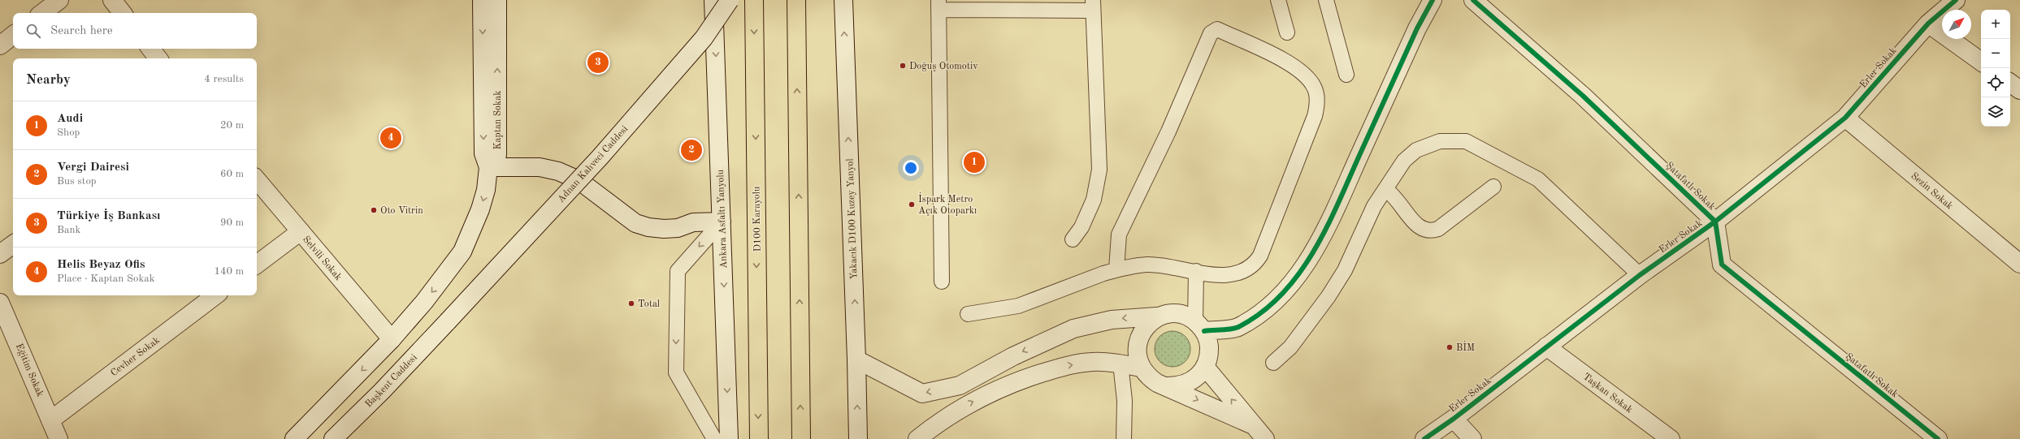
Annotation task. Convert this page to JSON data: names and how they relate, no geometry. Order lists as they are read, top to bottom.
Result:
{
  "streets": {
    "highway": ["D100 Karayolu"],
    "street": [
      "Erler Sokak",
      "Kaptan Sokak",
      "Adnan Kahveci Caddesi",
      "Şatafatlı Sokak",
      "Sezin Sokak",
      "Ankara Asfaltı Yanyolu",
      "Yakacık D100 Kuzey Yanyol",
      "Selvili Sokak",
      "Cevher Sokak",
      "Eğitim Sokak",
      "Başkent Caddesi",
      "Taşkan Sokak"
    ]
  },
  "crossings": [
    ["Erler Sokak", "Şatafatlı Sokak"],
    ["Erler Sokak", "Sezin Sokak"],
    ["Erler Sokak", "Taşkan Sokak"],
    ["Adnan Kahveci Caddesi", "Başkent Caddesi"],
    ["Cevher Sokak", "Eğitim Sokak"]
  ],
  "one_way": ["Ankara Asfaltı Yanyolu", "Yakacık D100 Kuzey Yanyol"],
  "places": [
    "Doğuş Otomotiv",
    "İspark Metro Açık Otoparkı",
    "Oto Vitrin",
    "Total",
    "BİM"
  ],
  "north": "top right",
  "page": {
    "map_buttons": ["+", "−"],
    "search": "Search here",
    "pins": [
      "3",
      "4",
      "2",
      "1"
    ],
    "heading": ["Nearby", "4 results"],
    "list": [
      {
        "mark": "1",
        "name": "Audi",
        "note": "Shop",
        "value": "20 m"
      },
      {
        "mark": "2",
        "name": "Vergi Dairesi",
        "note": "Bus stop",
        "value": "60 m"
      },
      {
        "mark": "3",
        "name": "Türkiye İş Bankası",
        "note": "Bank",
        "value": "90 m"
      },
      {
        "mark": "4",
        "name": "Helis Beyaz Ofis",
        "note": "Place · Kaptan Sokak",
        "value": "140 m"
      }
    ]
  }
}
